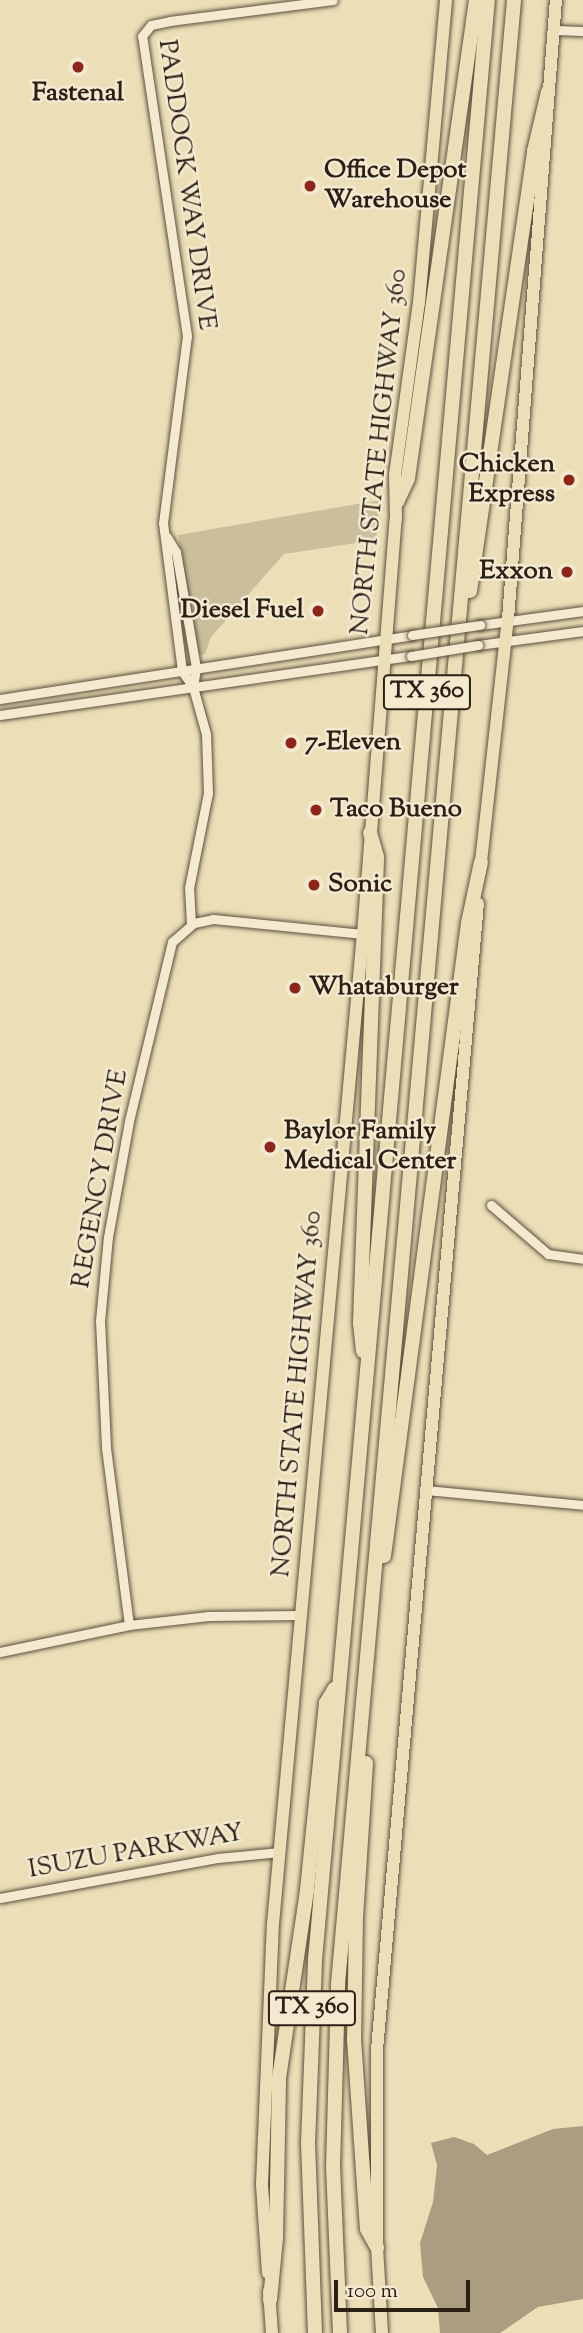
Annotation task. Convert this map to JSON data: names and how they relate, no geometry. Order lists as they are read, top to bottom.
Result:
{
  "streets": {
    "highway": ["TX 360"],
    "main road": ["NORTH STATE HIGHWAY 360"],
    "street": ["PADDOCK WAY DRIVE", "REGENCY DRIVE", "ISUZU PARKWAY"]
  },
  "crossings": [
    ["PADDOCK WAY DRIVE", "REGENCY DRIVE"],
    ["NORTH STATE HIGHWAY 360", "ISUZU PARKWAY"]
  ],
  "places": [
    "Fastenal",
    "Office Depot Warehouse",
    "Chicken Express",
    "Exxon",
    "Diesel Fuel",
    "7-Eleven",
    "Taco Bueno",
    "Sonic",
    "Whataburger",
    "Baylor Family Medical Center"
  ],
  "scale_bar": "100 m"
}
